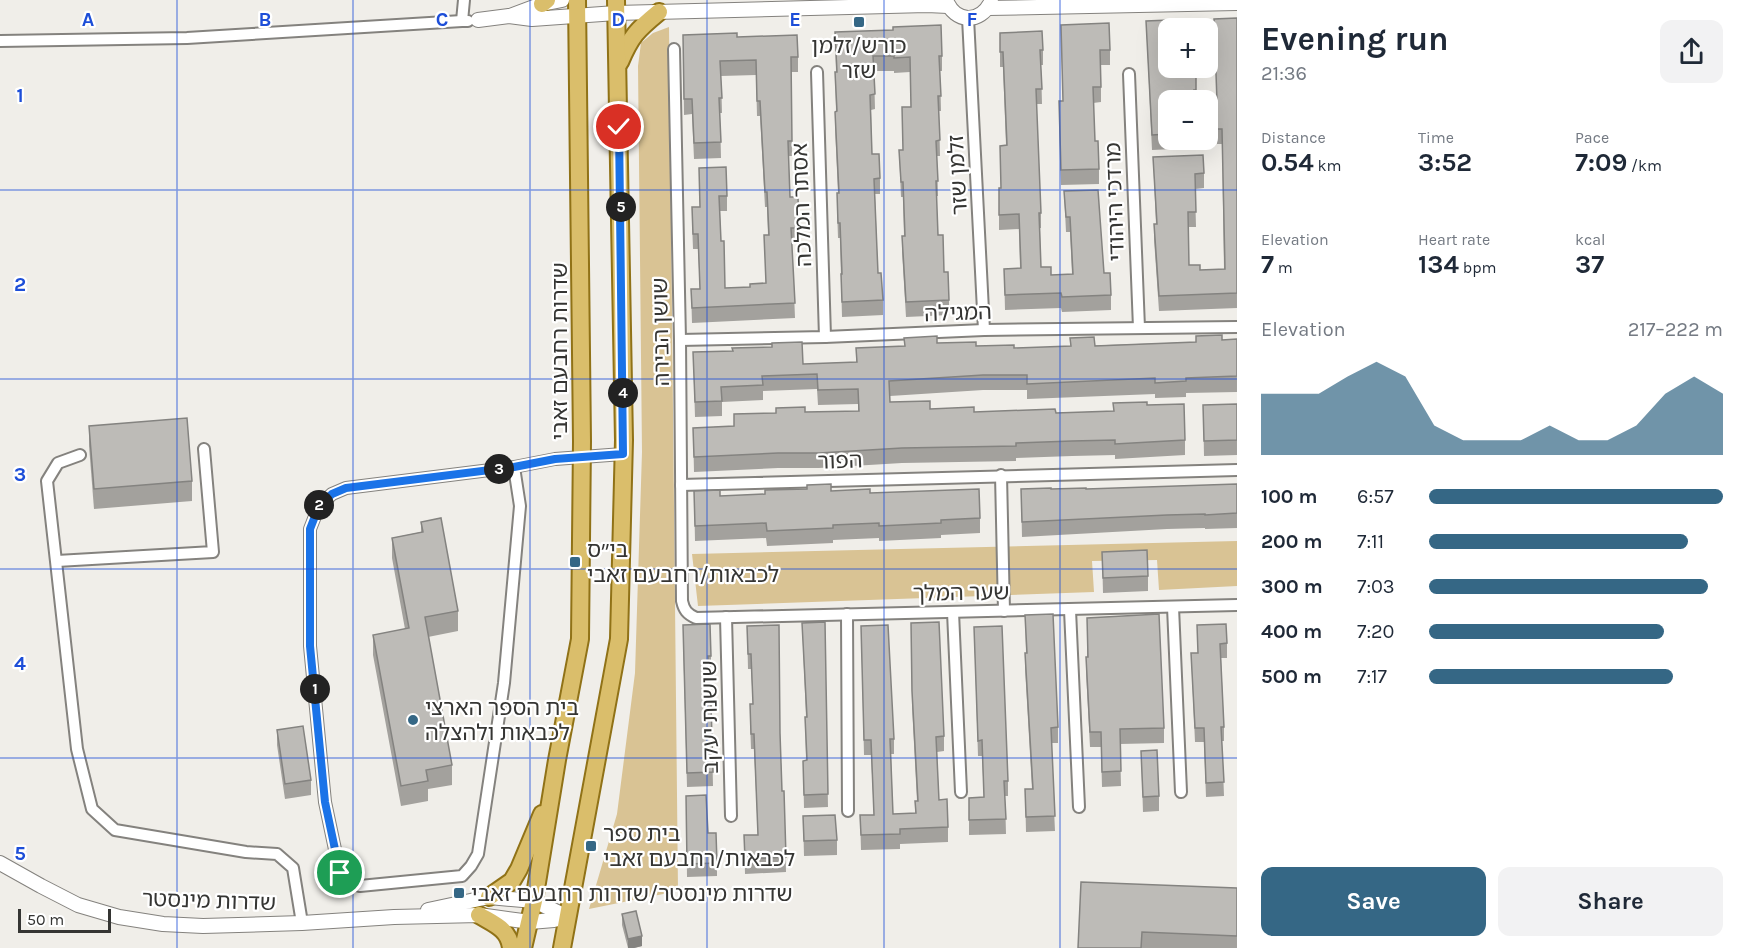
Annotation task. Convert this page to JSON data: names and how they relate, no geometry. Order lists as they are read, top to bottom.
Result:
{
  "streets": {
    "main road": ["שדרות רחבעם זאבי"],
    "street": [
      "זלמן שזר",
      "מרדכי היהודי",
      "אסתר המלכה",
      "המגילה",
      "שושן הבירה",
      "הפור",
      "שער המלך",
      "שושנת יעקב",
      "שדרות מינסטר"
    ]
  },
  "crossings": [
    ["זלמן שזר", "המגילה"],
    ["מרדכי היהודי", "המגילה"],
    ["אסתר המלכה", "המגילה"],
    ["המגילה", "שושן הבירה"],
    ["שושן הבירה", "הפור"],
    ["שושן הבירה", "שער המלך"],
    ["שדרות רחבעם זאבי", "שדרות מינסטר"],
    ["שער המלך", "שושנת יעקב"]
  ],
  "places": {
    "transit": [
      "כורש/זלמן שזר",
      "בי״ס לכבאות/רחבעם זאבי",
      "בית ספר לכבאות/רחבעם זאבי",
      "שדרות מינסטר/שדרות רחבעם זאבי"
    ],
    "other": ["בית הספר הארצי לכבאות ולהצלה"]
  },
  "scale_bar": "50 m",
  "page": {
    "heading": ["Evening run", "21:36"],
    "map_buttons": ["+", "−"],
    "stats": [
      ["Distance", "0.54 km"],
      ["Time", "3:52"],
      ["Pace", "7:09 /km"],
      ["Elevation", "7 m"],
      ["Heart rate", "134 bpm"],
      ["kcal", "37"]
    ],
    "pins": [
      "5",
      "4",
      "3",
      "2",
      "1"
    ],
    "chart": ["Elevation", "217–222 m"],
    "list": [
      {
        "name": "100 m",
        "note": "6:57"
      },
      {
        "name": "200 m",
        "note": "7:11"
      },
      {
        "name": "300 m",
        "note": "7:03"
      },
      {
        "name": "400 m",
        "note": "7:20"
      },
      {
        "name": "500 m",
        "note": "7:17"
      }
    ],
    "buttons": ["Save", "Share"],
    "scale": "50 m"
  },
  "grid": {
    "columns": [
      "A",
      "B",
      "C",
      "D",
      "E",
      "F"
    ],
    "rows": [
      "1",
      "2",
      "3",
      "4",
      "5"
    ]
  }
}
